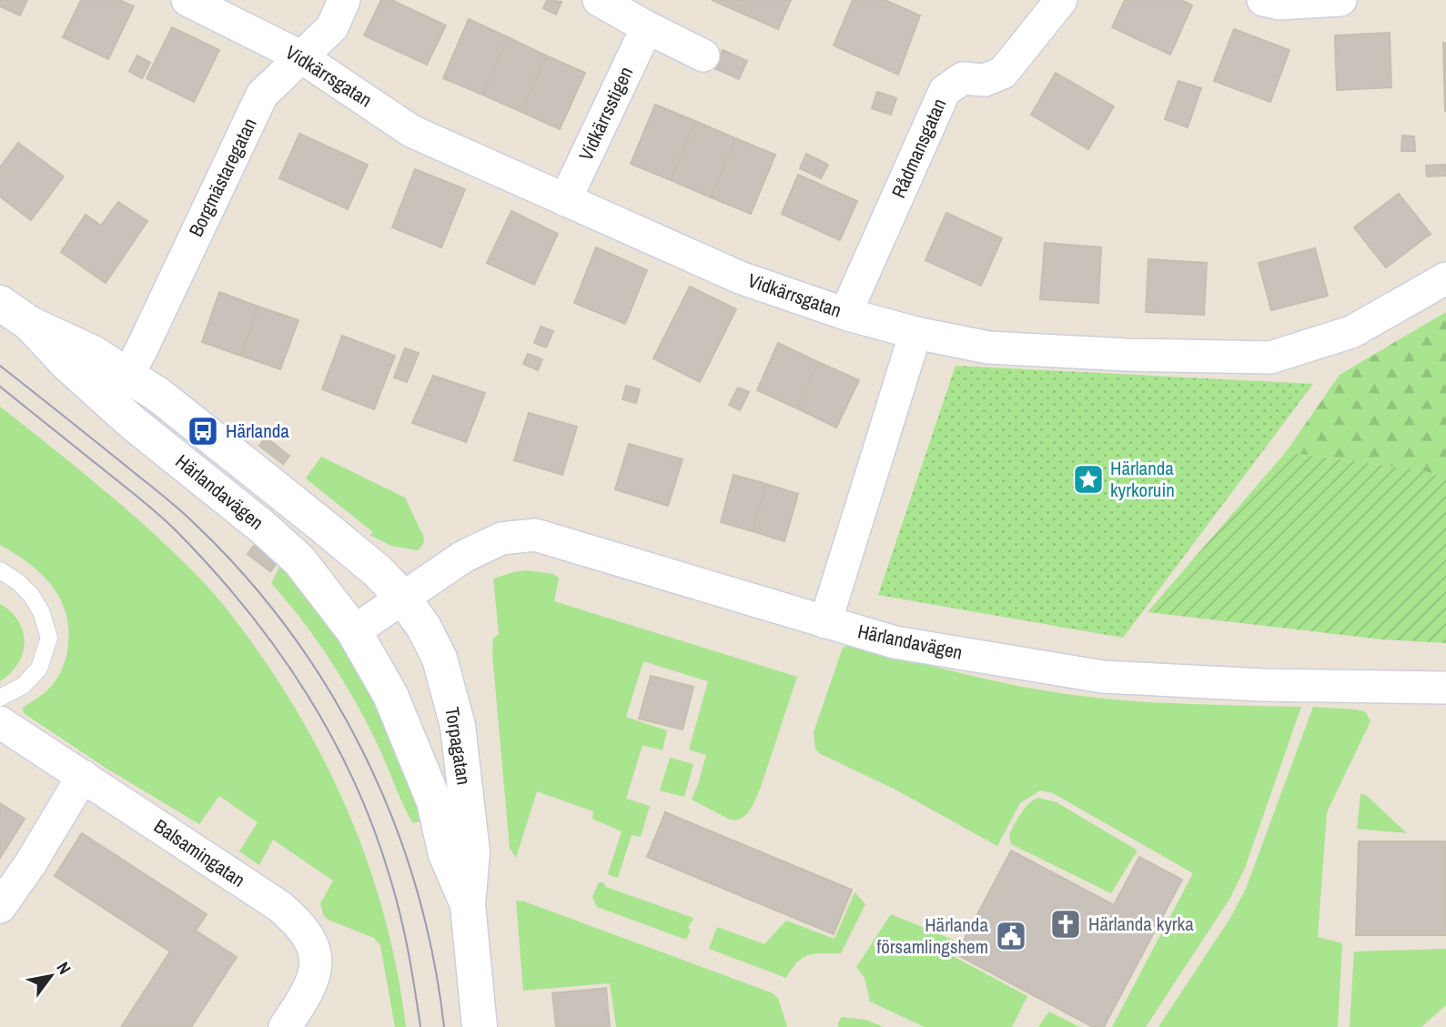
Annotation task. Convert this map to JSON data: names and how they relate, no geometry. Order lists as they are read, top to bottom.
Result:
{
  "streets": {
    "street": [
      "Vidkärrsgatan",
      "Vidkärrsstigen",
      "Rådmansgatan",
      "Borgmästaregatan",
      "Härlandavägen",
      "Torpagatan",
      "Balsamingatan"
    ]
  },
  "crossings": [
    ["Vidkärrsgatan", "Vidkärrsstigen"],
    ["Vidkärrsgatan", "Rådmansgatan"],
    ["Vidkärrsgatan", "Borgmästaregatan"],
    ["Borgmästaregatan", "Härlandavägen"],
    ["Härlandavägen", "Torpagatan"]
  ],
  "places": {
    "bus stop": ["Härlanda"],
    "place": ["Härlanda kyrkoruin"],
    "church": ["Härlanda kyrka"],
    "public building": ["Härlanda församlingshem"]
  },
  "north": "top right"
}
